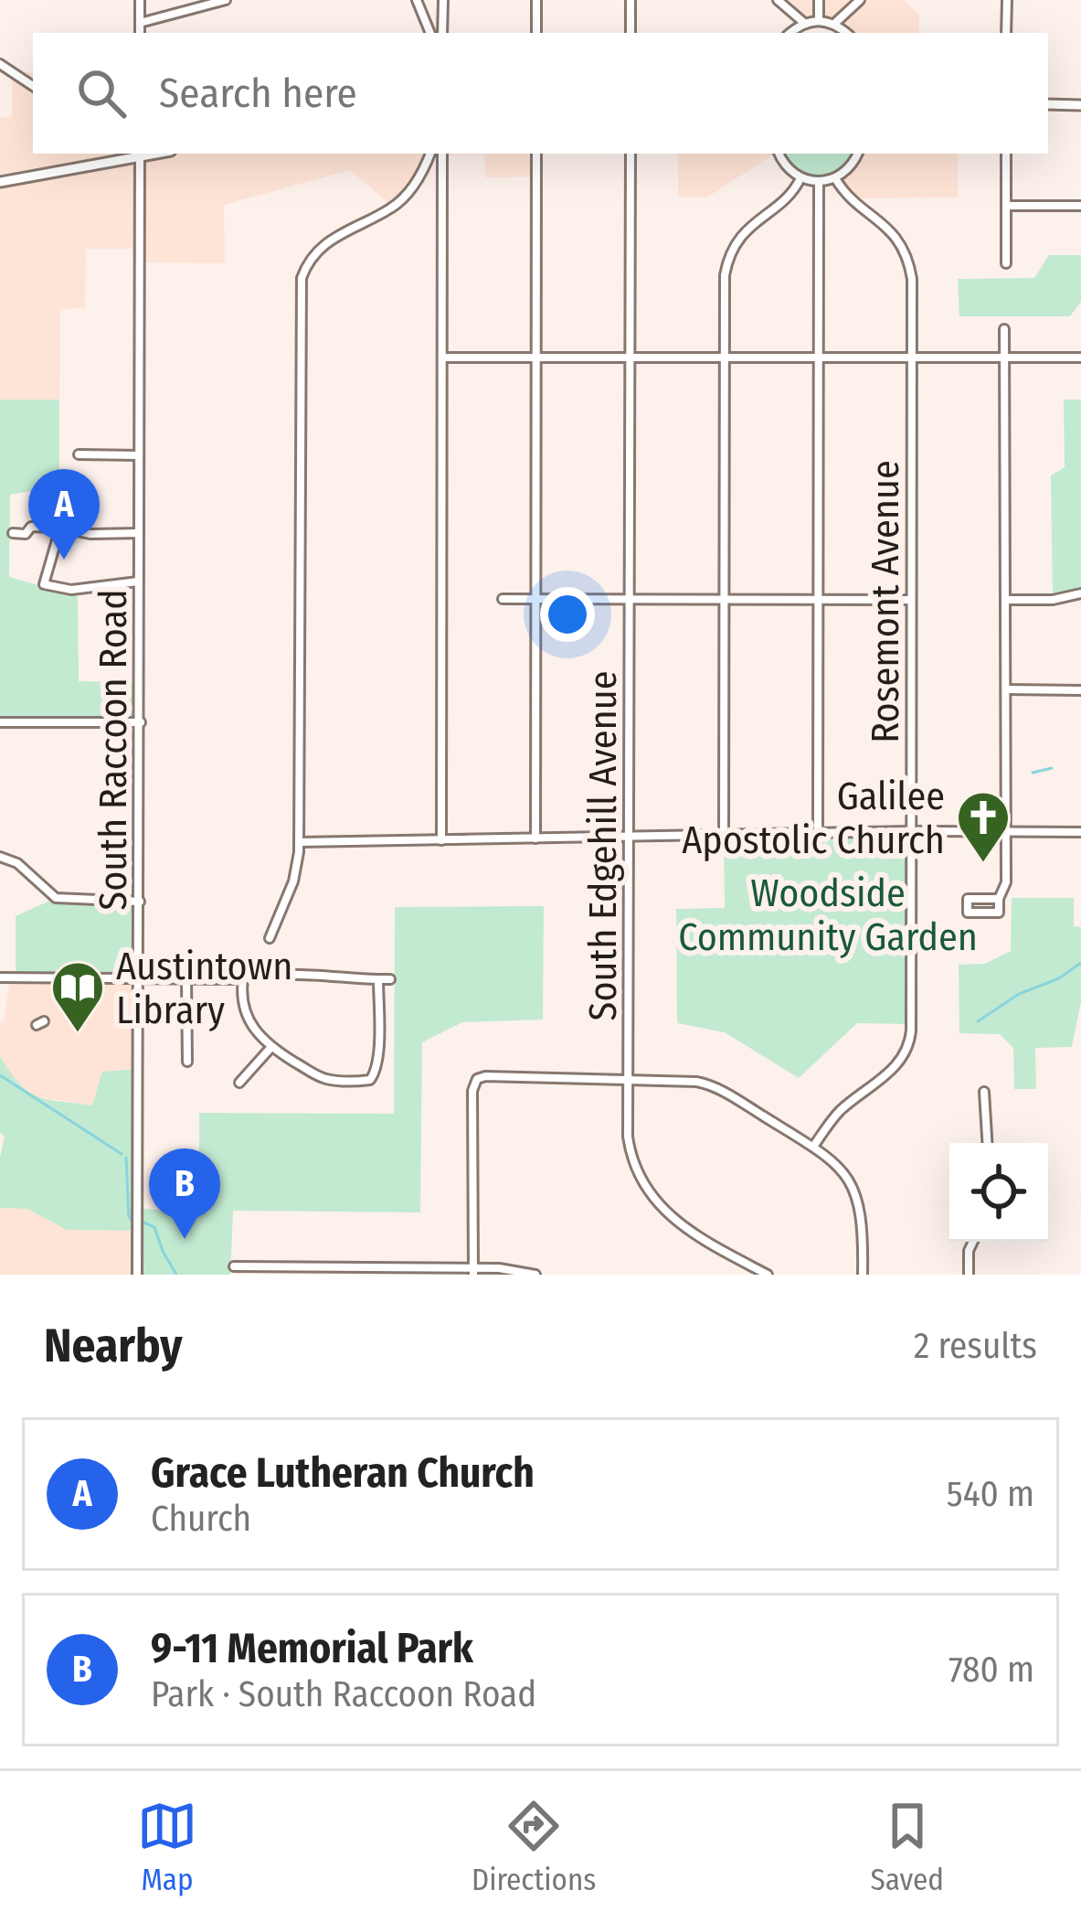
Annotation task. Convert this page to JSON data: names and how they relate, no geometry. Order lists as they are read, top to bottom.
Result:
{
  "streets": {
    "street": ["Rosemont Avenue", "South Raccoon Road", "South Edgehill Avenue"]
  },
  "parks": ["Woodside Community Garden"],
  "places": {
    "church": ["Galilee Apostolic Church"],
    "library": ["Austintown Library"]
  },
  "page": {
    "search": "Search here",
    "pins": ["A", "B"],
    "heading": ["Nearby", "2 results"],
    "list": [
      {
        "mark": "A",
        "name": "Grace Lutheran Church",
        "note": "Church",
        "value": "540 m"
      },
      {
        "mark": "B",
        "name": "9-11 Memorial Park",
        "note": "Park · South Raccoon Road",
        "value": "780 m"
      }
    ],
    "nav": ["Map", "Directions", "Saved"]
  }
}
